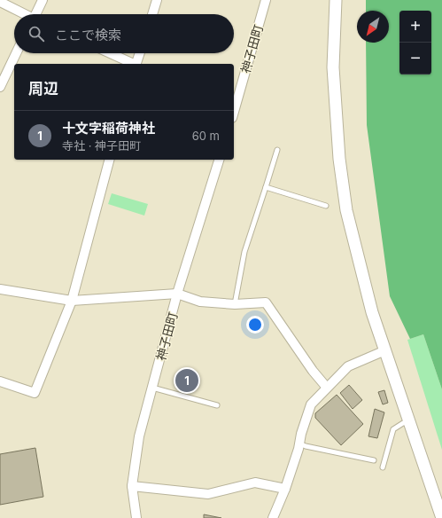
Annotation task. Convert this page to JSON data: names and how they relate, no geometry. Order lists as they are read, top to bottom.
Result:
{
  "streets": {
    "street": ["神子田町"]
  },
  "north": "bottom left",
  "page": {
    "map_buttons": ["+", "−"],
    "search": "ここで検索",
    "heading": "周辺",
    "list": [
      {
        "mark": "1",
        "name": "十文字稲荷神社",
        "note": "寺社 · 神子田町",
        "value": "60 m"
      }
    ],
    "pins": "1"
  }
}
